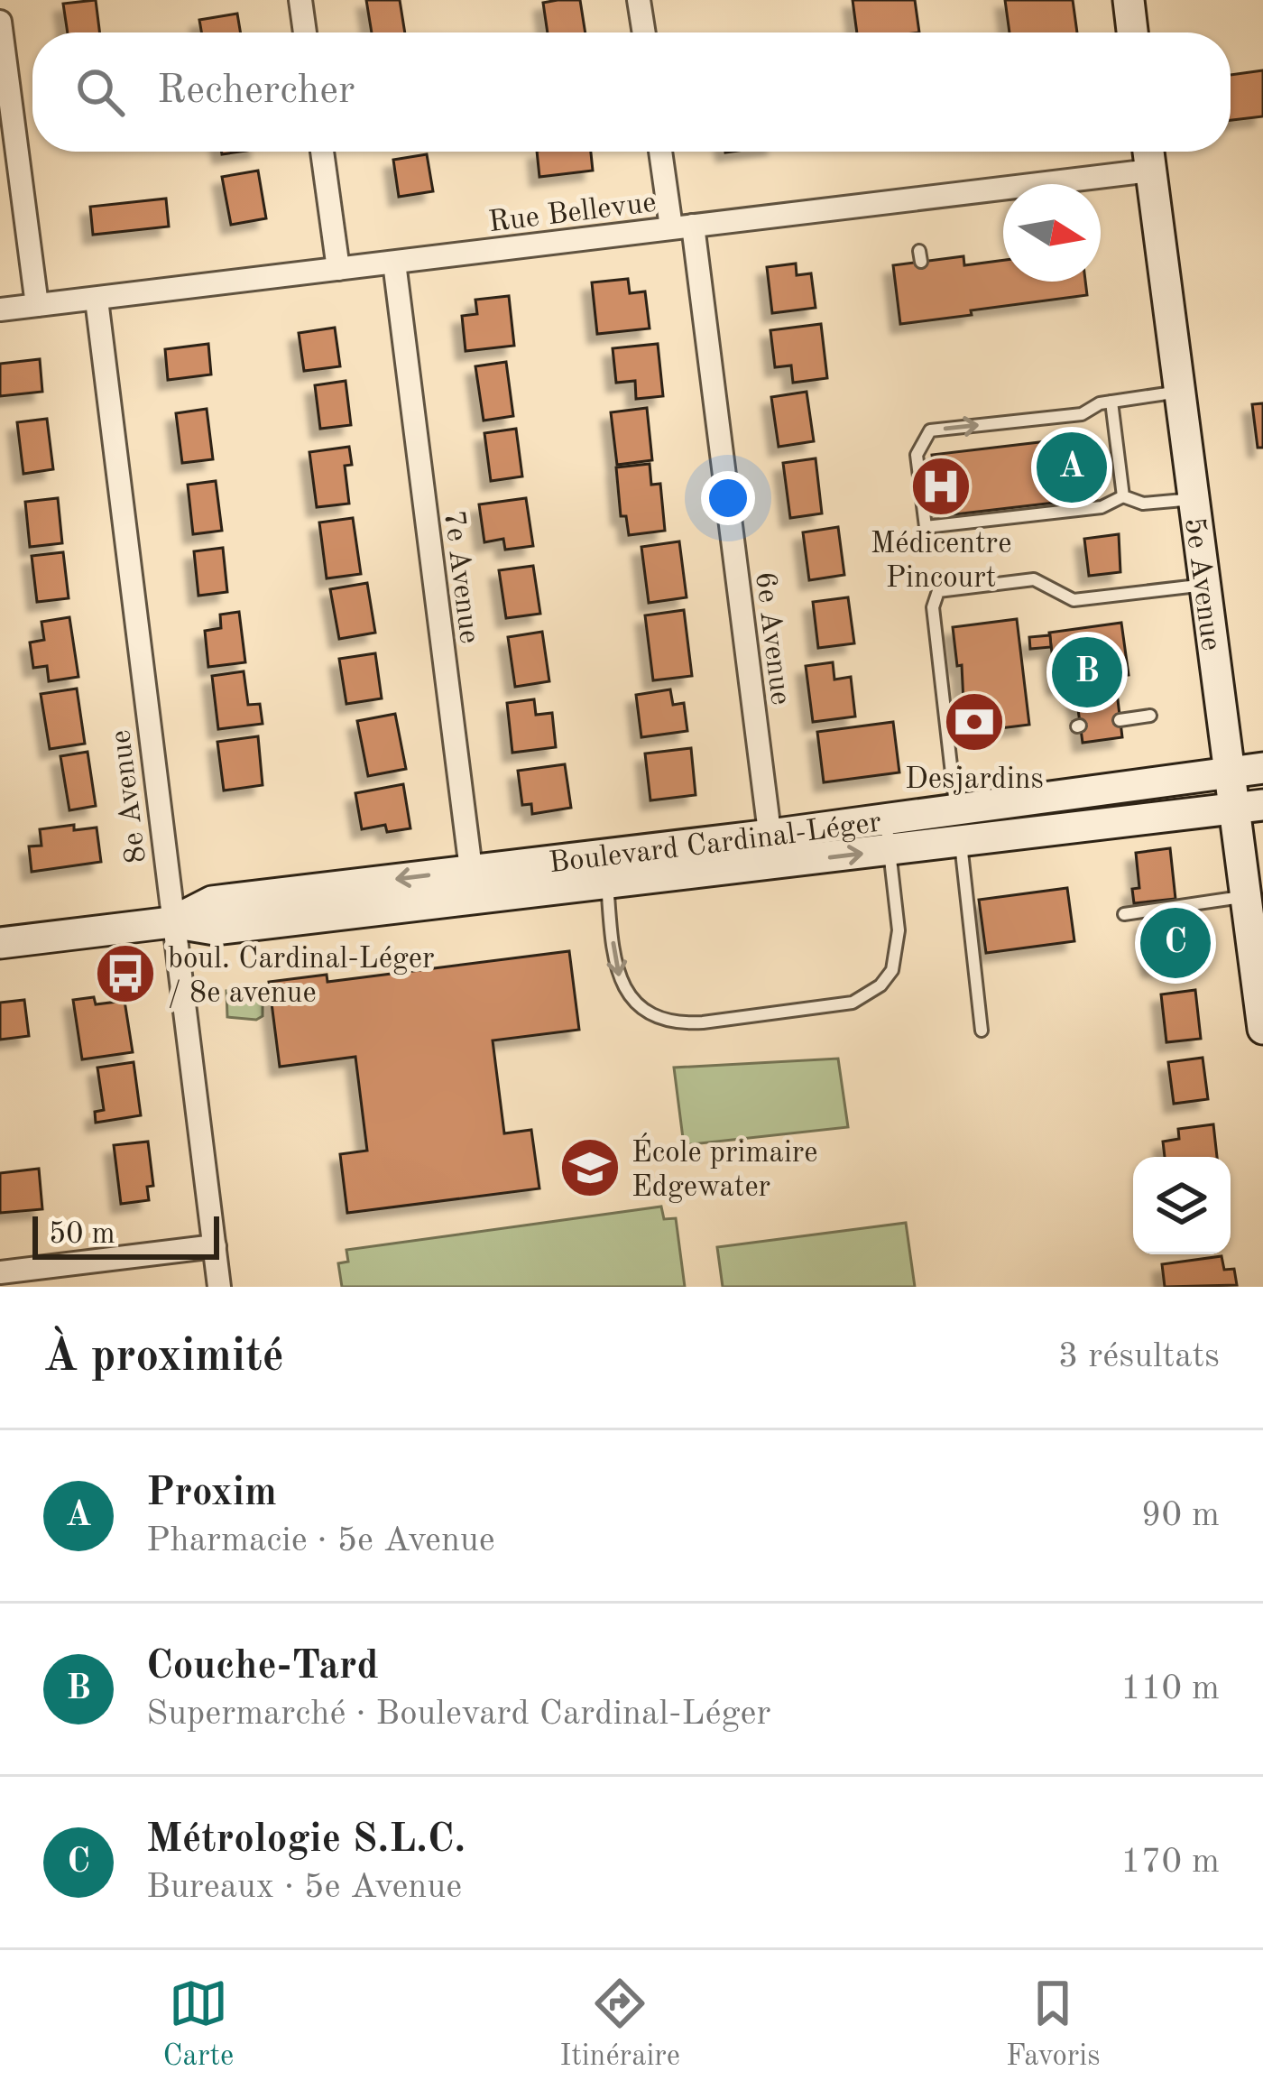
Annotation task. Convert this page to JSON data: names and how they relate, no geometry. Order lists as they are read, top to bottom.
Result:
{
  "streets": {
    "street": [
      "Rue Bellevue",
      "7e Avenue",
      "5e Avenue",
      "6e Avenue",
      "8e Avenue",
      "Boulevard Cardinal-Léger"
    ]
  },
  "crossings": [
    ["Rue Bellevue", "7e Avenue"],
    ["Rue Bellevue", "5e Avenue"],
    ["Rue Bellevue", "6e Avenue"],
    ["Rue Bellevue", "8e Avenue"],
    ["7e Avenue", "Boulevard Cardinal-Léger"],
    ["5e Avenue", "Boulevard Cardinal-Léger"],
    ["6e Avenue", "Boulevard Cardinal-Léger"],
    ["8e Avenue", "Boulevard Cardinal-Léger"]
  ],
  "places": {
    "hospital": ["Médicentre Pincourt"],
    "bank": ["Desjardins"],
    "bus stop": ["boul. Cardinal-Léger / 8e avenue"],
    "school or university": ["École primaire Edgewater"]
  },
  "scale_bar": "50 m",
  "north": "right",
  "page": {
    "search": "Rechercher",
    "pins": ["A", "B", "C"],
    "scale": "50 m",
    "heading": ["À proximité", "3 résultats"],
    "list": [
      {
        "mark": "A",
        "name": "Proxim",
        "note": "Pharmacie · 5e Avenue",
        "value": "90 m"
      },
      {
        "mark": "B",
        "name": "Couche-Tard",
        "note": "Supermarché · Boulevard Cardinal-Léger",
        "value": "110 m"
      },
      {
        "mark": "C",
        "name": "Métrologie S.L.C.",
        "note": "Bureaux · 5e Avenue",
        "value": "170 m"
      }
    ],
    "nav": ["Carte", "Itinéraire", "Favoris"]
  }
}
